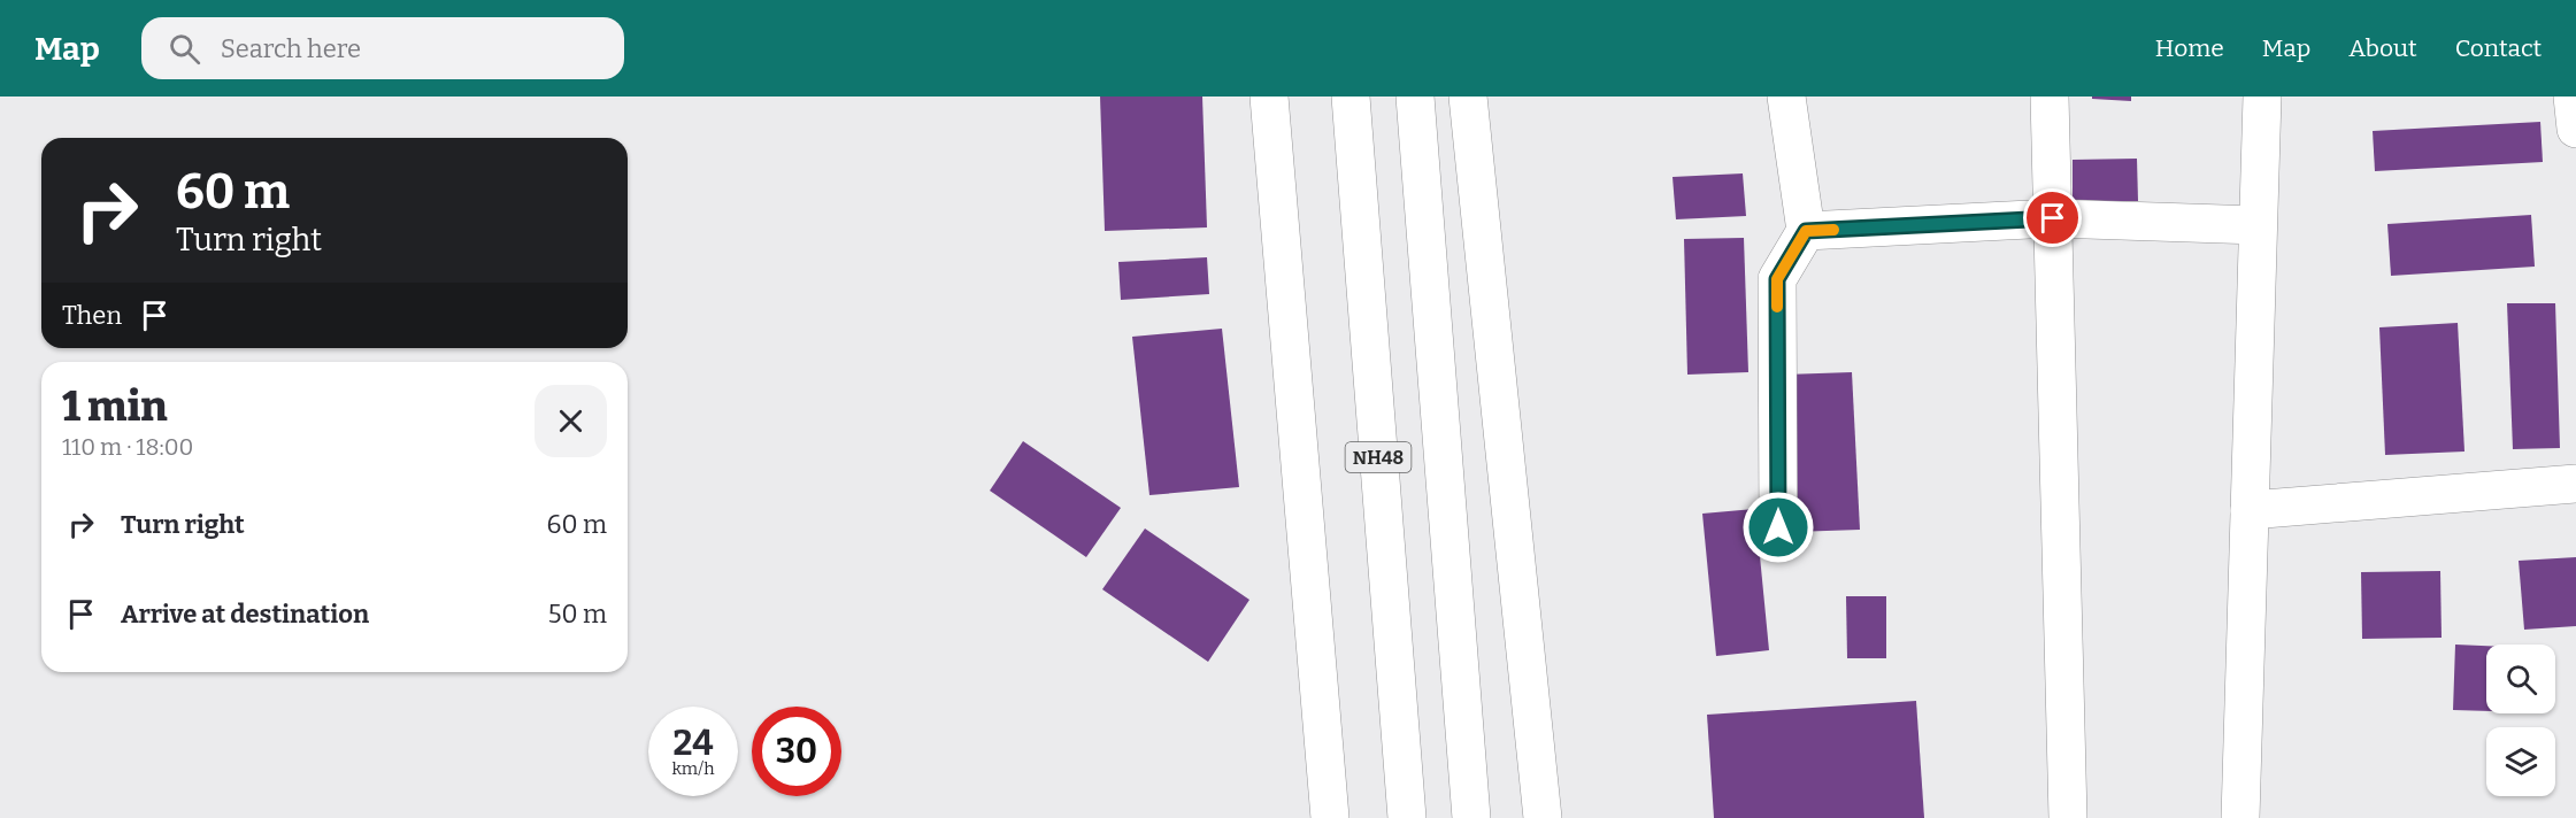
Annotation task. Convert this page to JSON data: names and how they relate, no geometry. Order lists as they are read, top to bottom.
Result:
{
  "streets": {
    "main road": ["NH48"]
  },
  "page": {
    "header": "Map",
    "search": "Search here",
    "nav": [
      "Home",
      "Map",
      "About",
      "Contact"
    ],
    "turn": ["60 m", "Turn right"],
    "then": "Then",
    "heading": ["1 min", "110 m · 18:00"],
    "list": [
      {
        "name": "Turn right",
        "value": "60 m"
      },
      {
        "name": "Arrive at destination",
        "value": "50 m"
      }
    ],
    "speed": "24 km/h",
    "limit": "30"
  }
}
